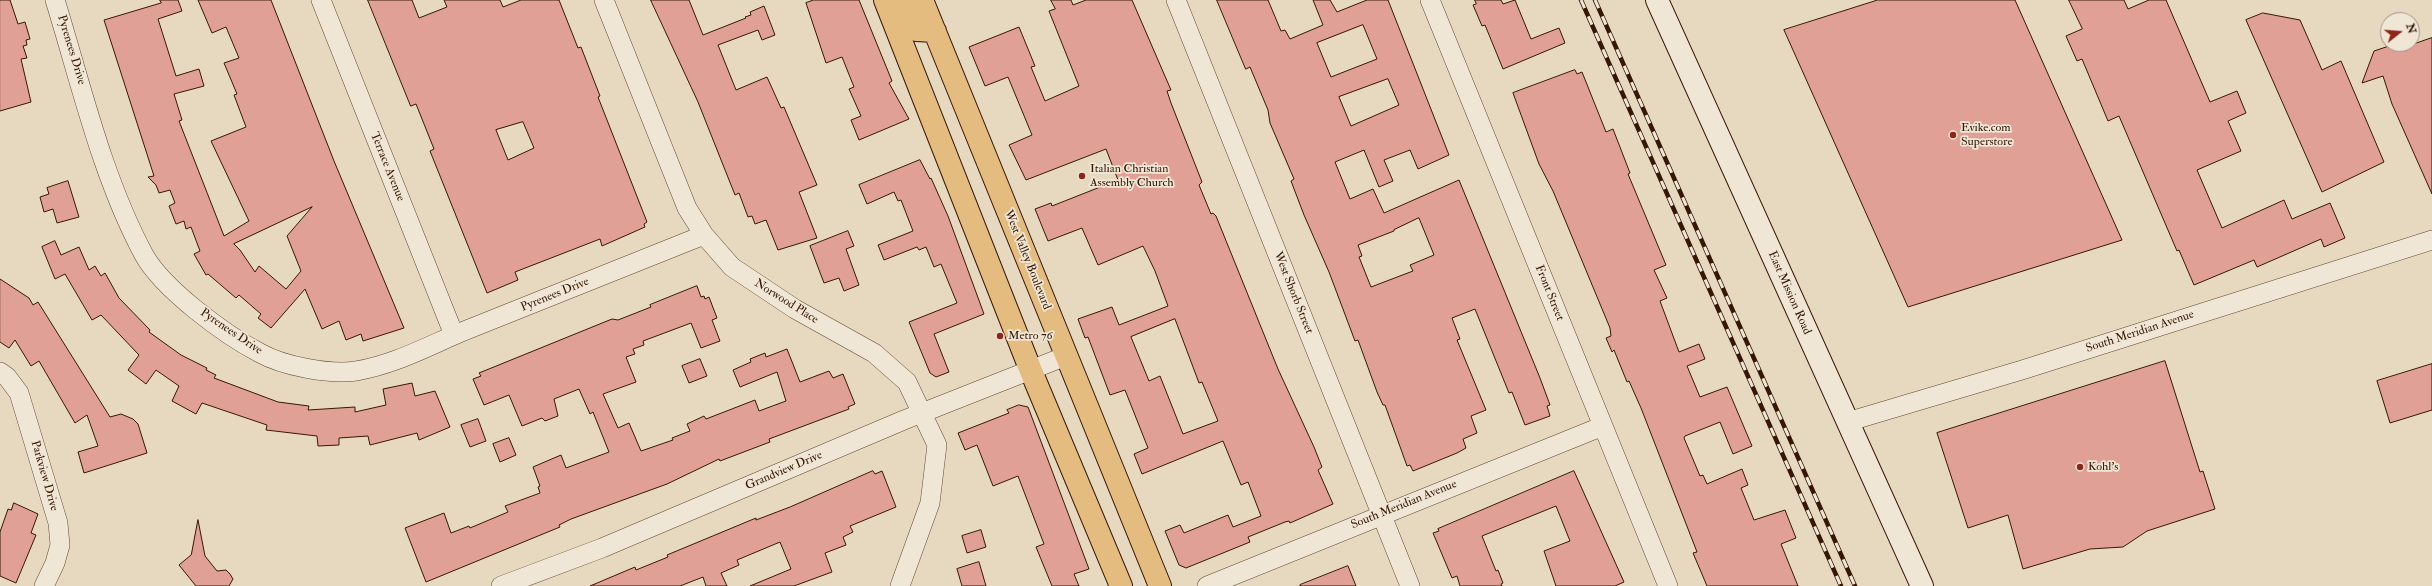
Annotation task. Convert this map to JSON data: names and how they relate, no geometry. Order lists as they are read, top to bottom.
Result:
{
  "streets": {
    "main road": ["West Valley Boulevard", "East Mission Road"],
    "street": [
      "Pyrenees Drive",
      "Terrace Avenue",
      "West Shorb Street",
      "Front Street",
      "Norwood Place",
      "South Meridian Avenue",
      "Grandview Drive",
      "Parkview Drive"
    ]
  },
  "crossings": [
    ["Pyrenees Drive", "Terrace Avenue"],
    ["Pyrenees Drive", "Norwood Place"],
    ["West Valley Boulevard", "Grandview Drive"],
    ["West Shorb Street", "South Meridian Avenue"],
    ["Front Street", "South Meridian Avenue"],
    ["East Mission Road", "South Meridian Avenue"],
    ["Norwood Place", "Grandview Drive"]
  ],
  "places": [
    "Evike.com Superstore",
    "Italian Christian Assembly Church",
    "Metro 76",
    "Kohl's"
  ],
  "north": "right"
}
